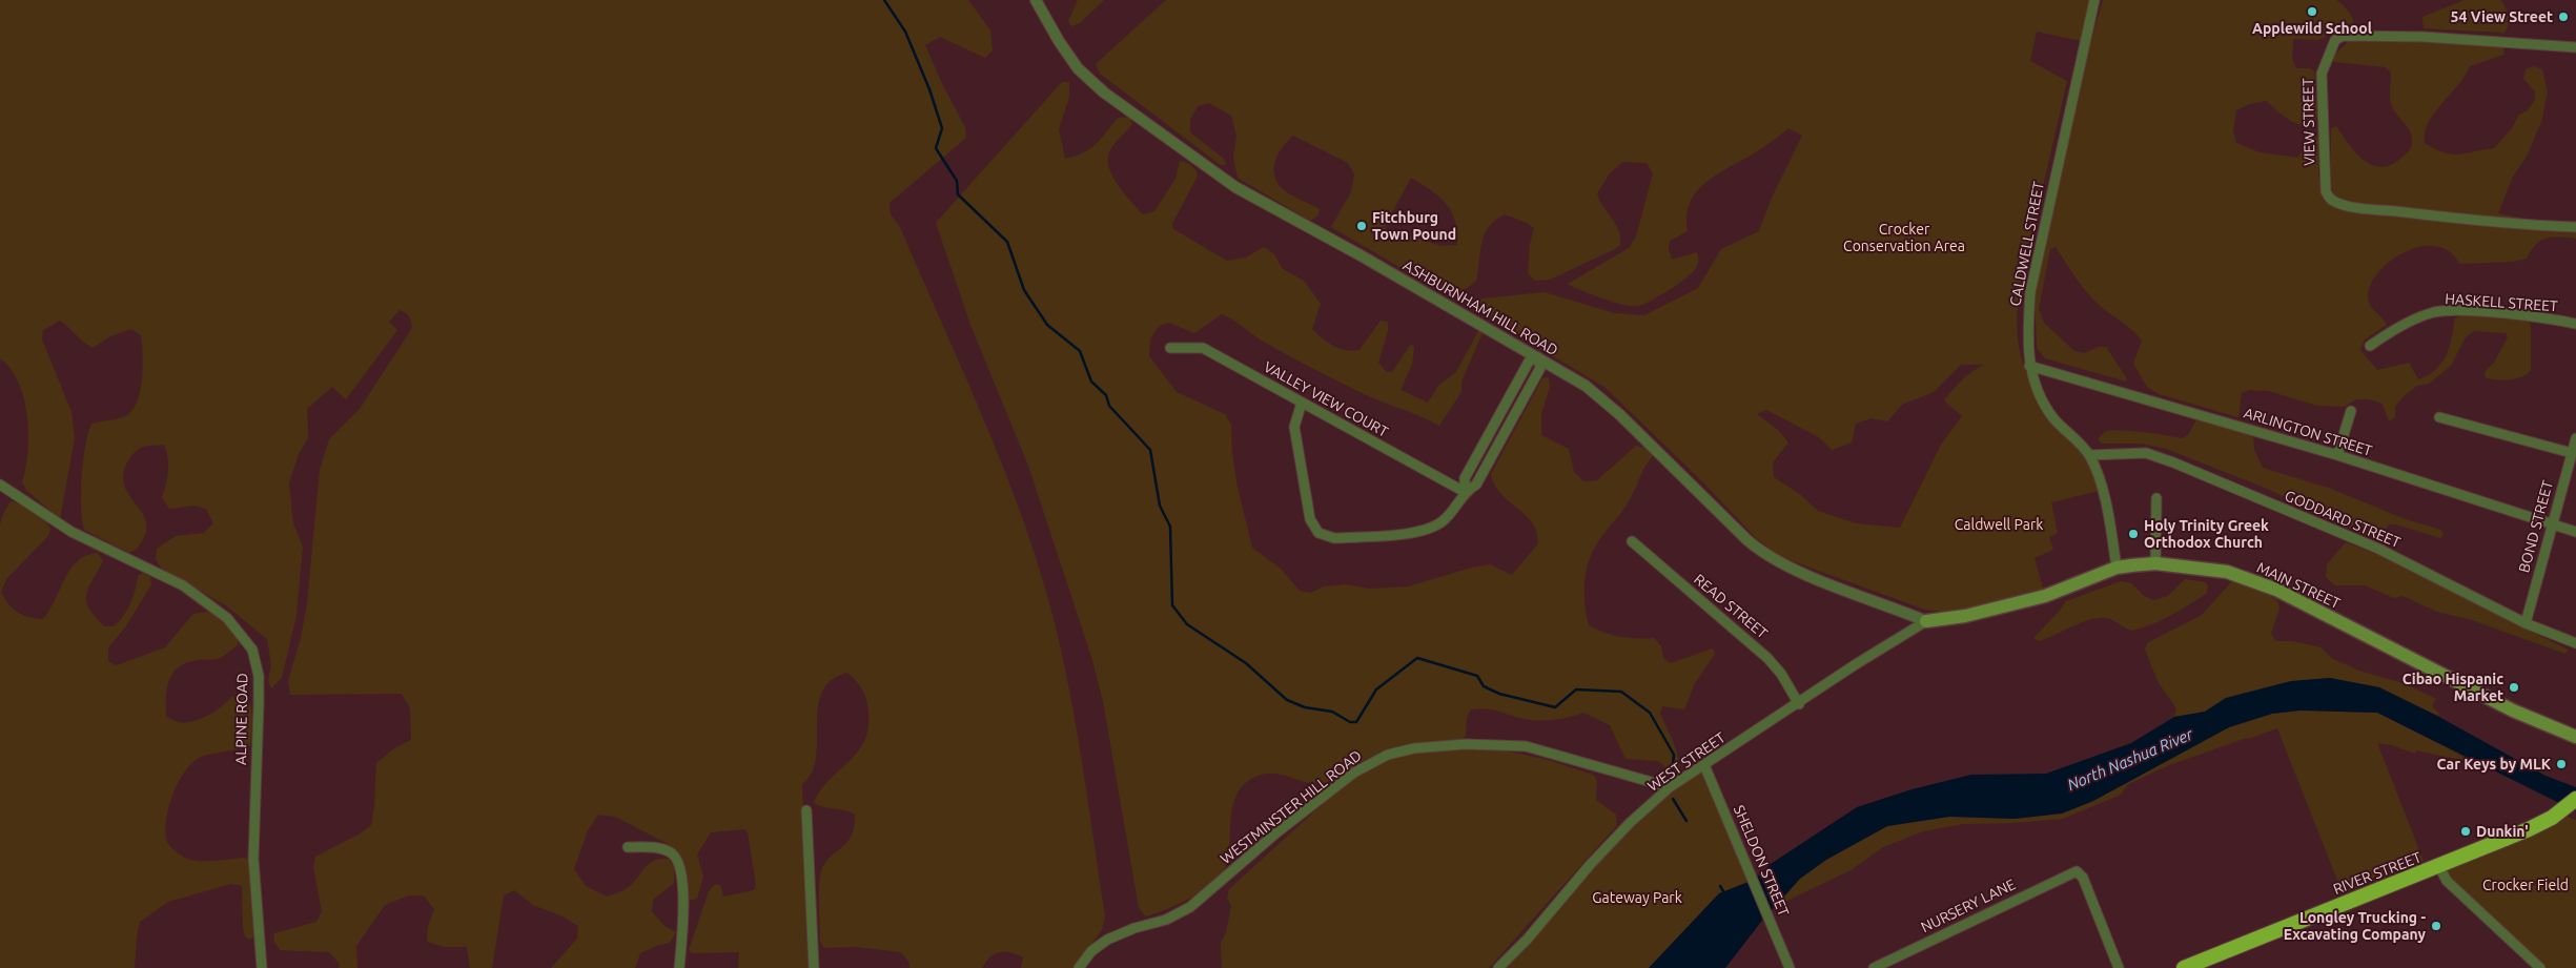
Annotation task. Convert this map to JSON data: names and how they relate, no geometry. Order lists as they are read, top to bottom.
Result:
{
  "streets": {
    "highway": ["RIVER STREET"],
    "main road": ["MAIN STREET"],
    "street": [
      "VIEW STREET",
      "CALDWELL STREET",
      "HASKELL STREET",
      "ASHBURNHAM HILL ROAD",
      "VALLEY VIEW COURT",
      "ARLINGTON STREET",
      "GODDARD STREET",
      "BOND STREET",
      "READ STREET",
      "ALPINE ROAD",
      "WEST STREET",
      "WESTMINSTER HILL ROAD",
      "SHELDON STREET",
      "NURSERY LANE"
    ]
  },
  "crossings": [
    ["CALDWELL STREET", "ARLINGTON STREET"],
    ["CALDWELL STREET", "GODDARD STREET"],
    ["CALDWELL STREET", "MAIN STREET"],
    ["ASHBURNHAM HILL ROAD", "MAIN STREET"],
    ["ASHBURNHAM HILL ROAD", "WEST STREET"],
    ["ARLINGTON STREET", "BOND STREET"],
    ["GODDARD STREET", "BOND STREET"],
    ["MAIN STREET", "WEST STREET"],
    ["READ STREET", "WEST STREET"],
    ["WEST STREET", "WESTMINSTER HILL ROAD"],
    ["WEST STREET", "SHELDON STREET"]
  ],
  "water": ["North Nashua River"],
  "parks": [
    "Crocker Conservation Area",
    "Caldwell Park",
    "Crocker Field",
    "Gateway Park"
  ],
  "places": [
    "Applewild School",
    "54 View Street",
    "Fitchburg Town Pound",
    "Holy Trinity Greek Orthodox Church",
    "Cibao Hispanic Market",
    "Car Keys by MLK",
    "Dunkin'",
    "Longley Trucking - Excavating Company"
  ]
}
